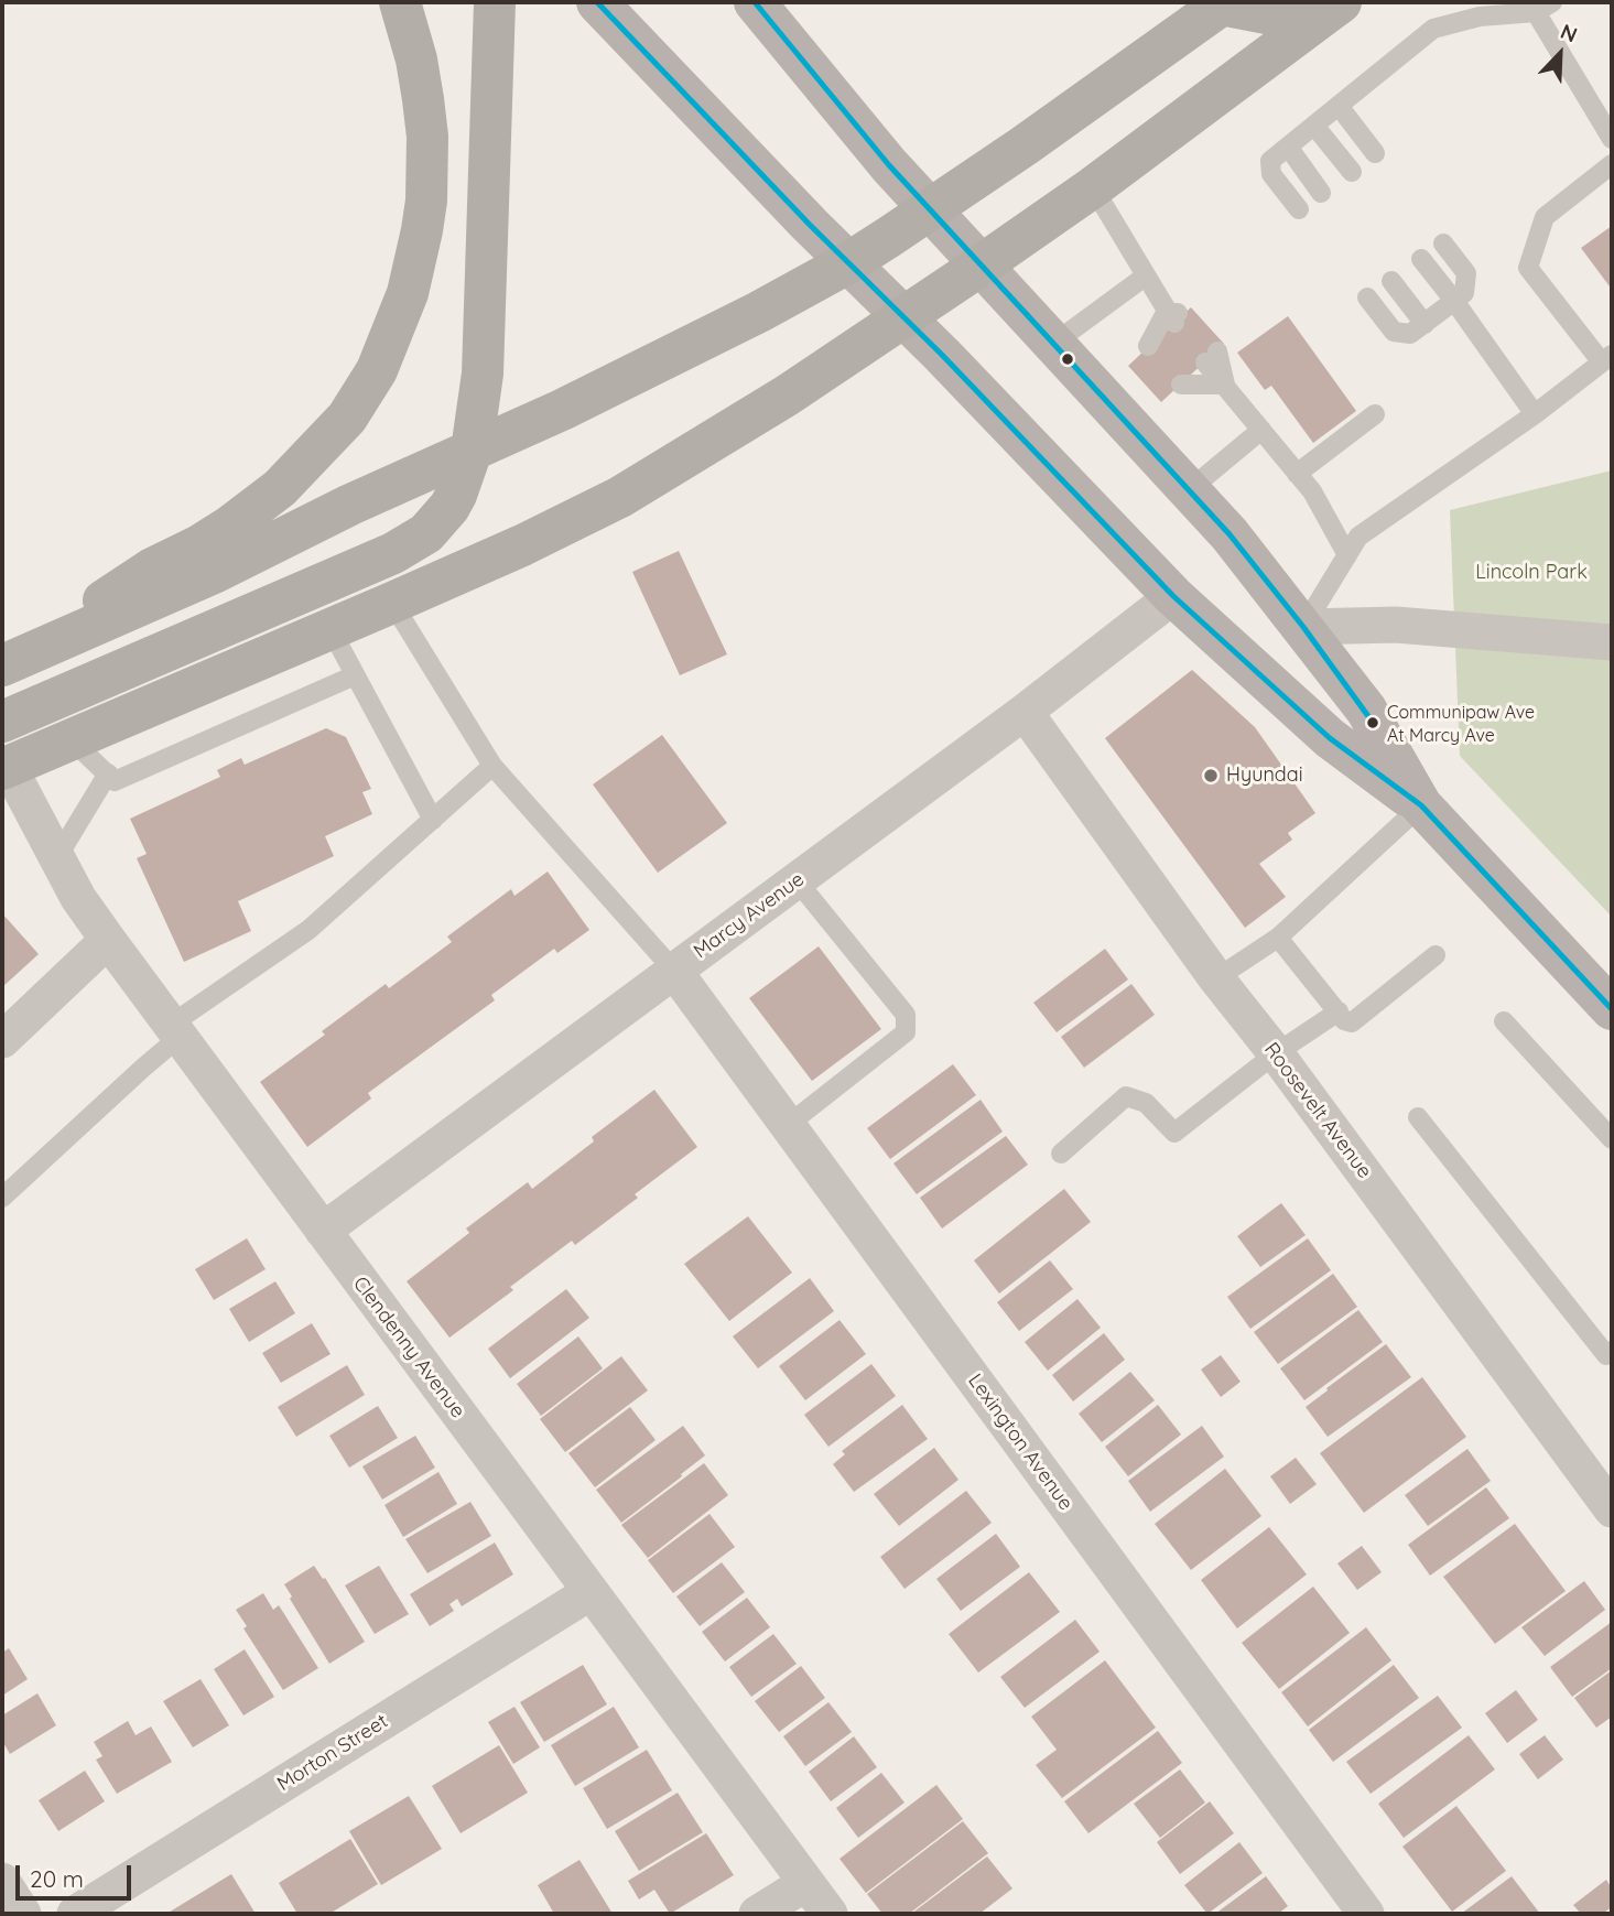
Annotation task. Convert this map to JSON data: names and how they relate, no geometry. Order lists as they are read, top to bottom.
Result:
{
  "streets": {
    "street": [
      "Marcy Avenue",
      "Roosevelt Avenue",
      "Clendenny Avenue",
      "Lexington Avenue",
      "Morton Street"
    ]
  },
  "crossings": [
    ["Marcy Avenue", "Roosevelt Avenue"],
    ["Marcy Avenue", "Clendenny Avenue"],
    ["Marcy Avenue", "Lexington Avenue"],
    ["Clendenny Avenue", "Morton Street"]
  ],
  "parks": ["Lincoln Park"],
  "places": ["Communipaw Ave At Marcy Ave", "Hyundai"],
  "scale_bar": "20 m",
  "north": "top right"
}
